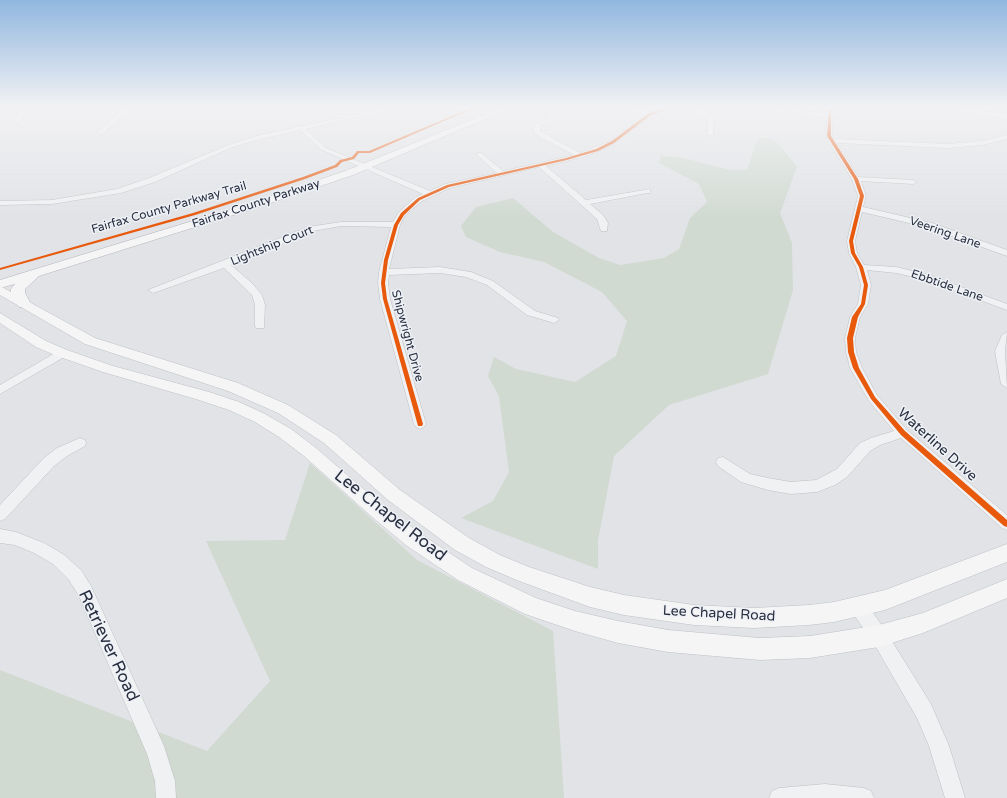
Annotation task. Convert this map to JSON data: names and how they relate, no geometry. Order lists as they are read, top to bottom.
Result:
{
  "streets": {
    "highway": ["Fairfax County Parkway"],
    "main road": ["Lee Chapel Road"],
    "street": [
      "Veering Lane",
      "Lightship Court",
      "Ebbtide Lane",
      "Shipwright Drive",
      "Waterline Drive",
      "Retriever Road"
    ],
    "cycle path": ["Fairfax County Parkway Trail"]
  },
  "crossings": [
    ["Veering Lane", "Waterline Drive"],
    ["Lightship Court", "Shipwright Drive"],
    ["Ebbtide Lane", "Waterline Drive"]
  ]
}
